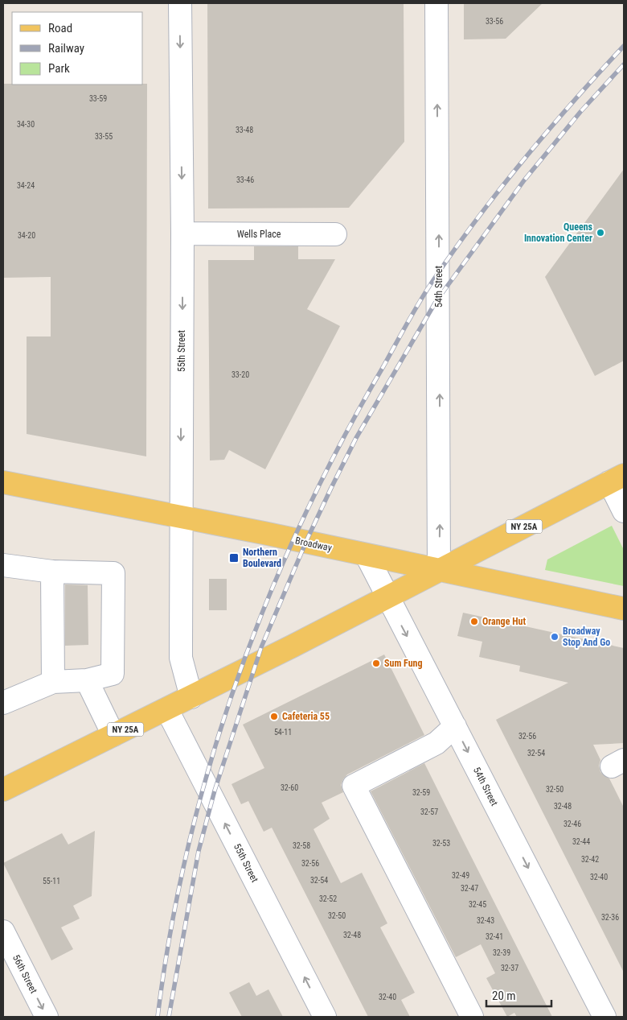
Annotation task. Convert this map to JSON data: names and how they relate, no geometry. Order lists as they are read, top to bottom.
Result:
{
  "streets": {
    "main road": ["NY 25A", "Broadway"],
    "street": [
      "Wells Place",
      "54th Street",
      "55th Street",
      "56th Street"
    ]
  },
  "crossings": [
    ["Wells Place", "55th Street"],
    ["54th Street", "NY 25A"],
    ["54th Street", "Broadway"],
    ["55th Street", "NY 25A"],
    ["55th Street", "Broadway"],
    ["NY 25A", "Broadway"]
  ],
  "one_way": ["56th Street"],
  "places": {
    "other": [
      "Queens Innovation Center",
      "Orange Hut",
      "Broadway Stop And Go",
      "Sum Fung",
      "Cafeteria 55"
    ],
    "transit": ["Northern Boulevard"]
  },
  "house_numbers": [
    "33-56",
    "33-59",
    "34-30",
    "33-48",
    "33-55",
    "33-46",
    "34-24",
    "34-20",
    "33-20",
    "54-11",
    "32-56",
    "32-54",
    "32-60",
    "32-50",
    "32-59",
    "32-48",
    "32-57",
    "32-46",
    "32-44",
    "32-53",
    "32-58",
    "32-42",
    "32-56",
    "32-49",
    "32-40",
    "32-54",
    "55-11",
    "32-47",
    "32-52",
    "32-45",
    "32-50",
    "32-36",
    "32-43",
    "32-48",
    "32-41",
    "32-39",
    "32-37",
    "32-40"
  ],
  "legend": ["Road", "Railway", "Park"],
  "scale_bar": "20 m"
}
